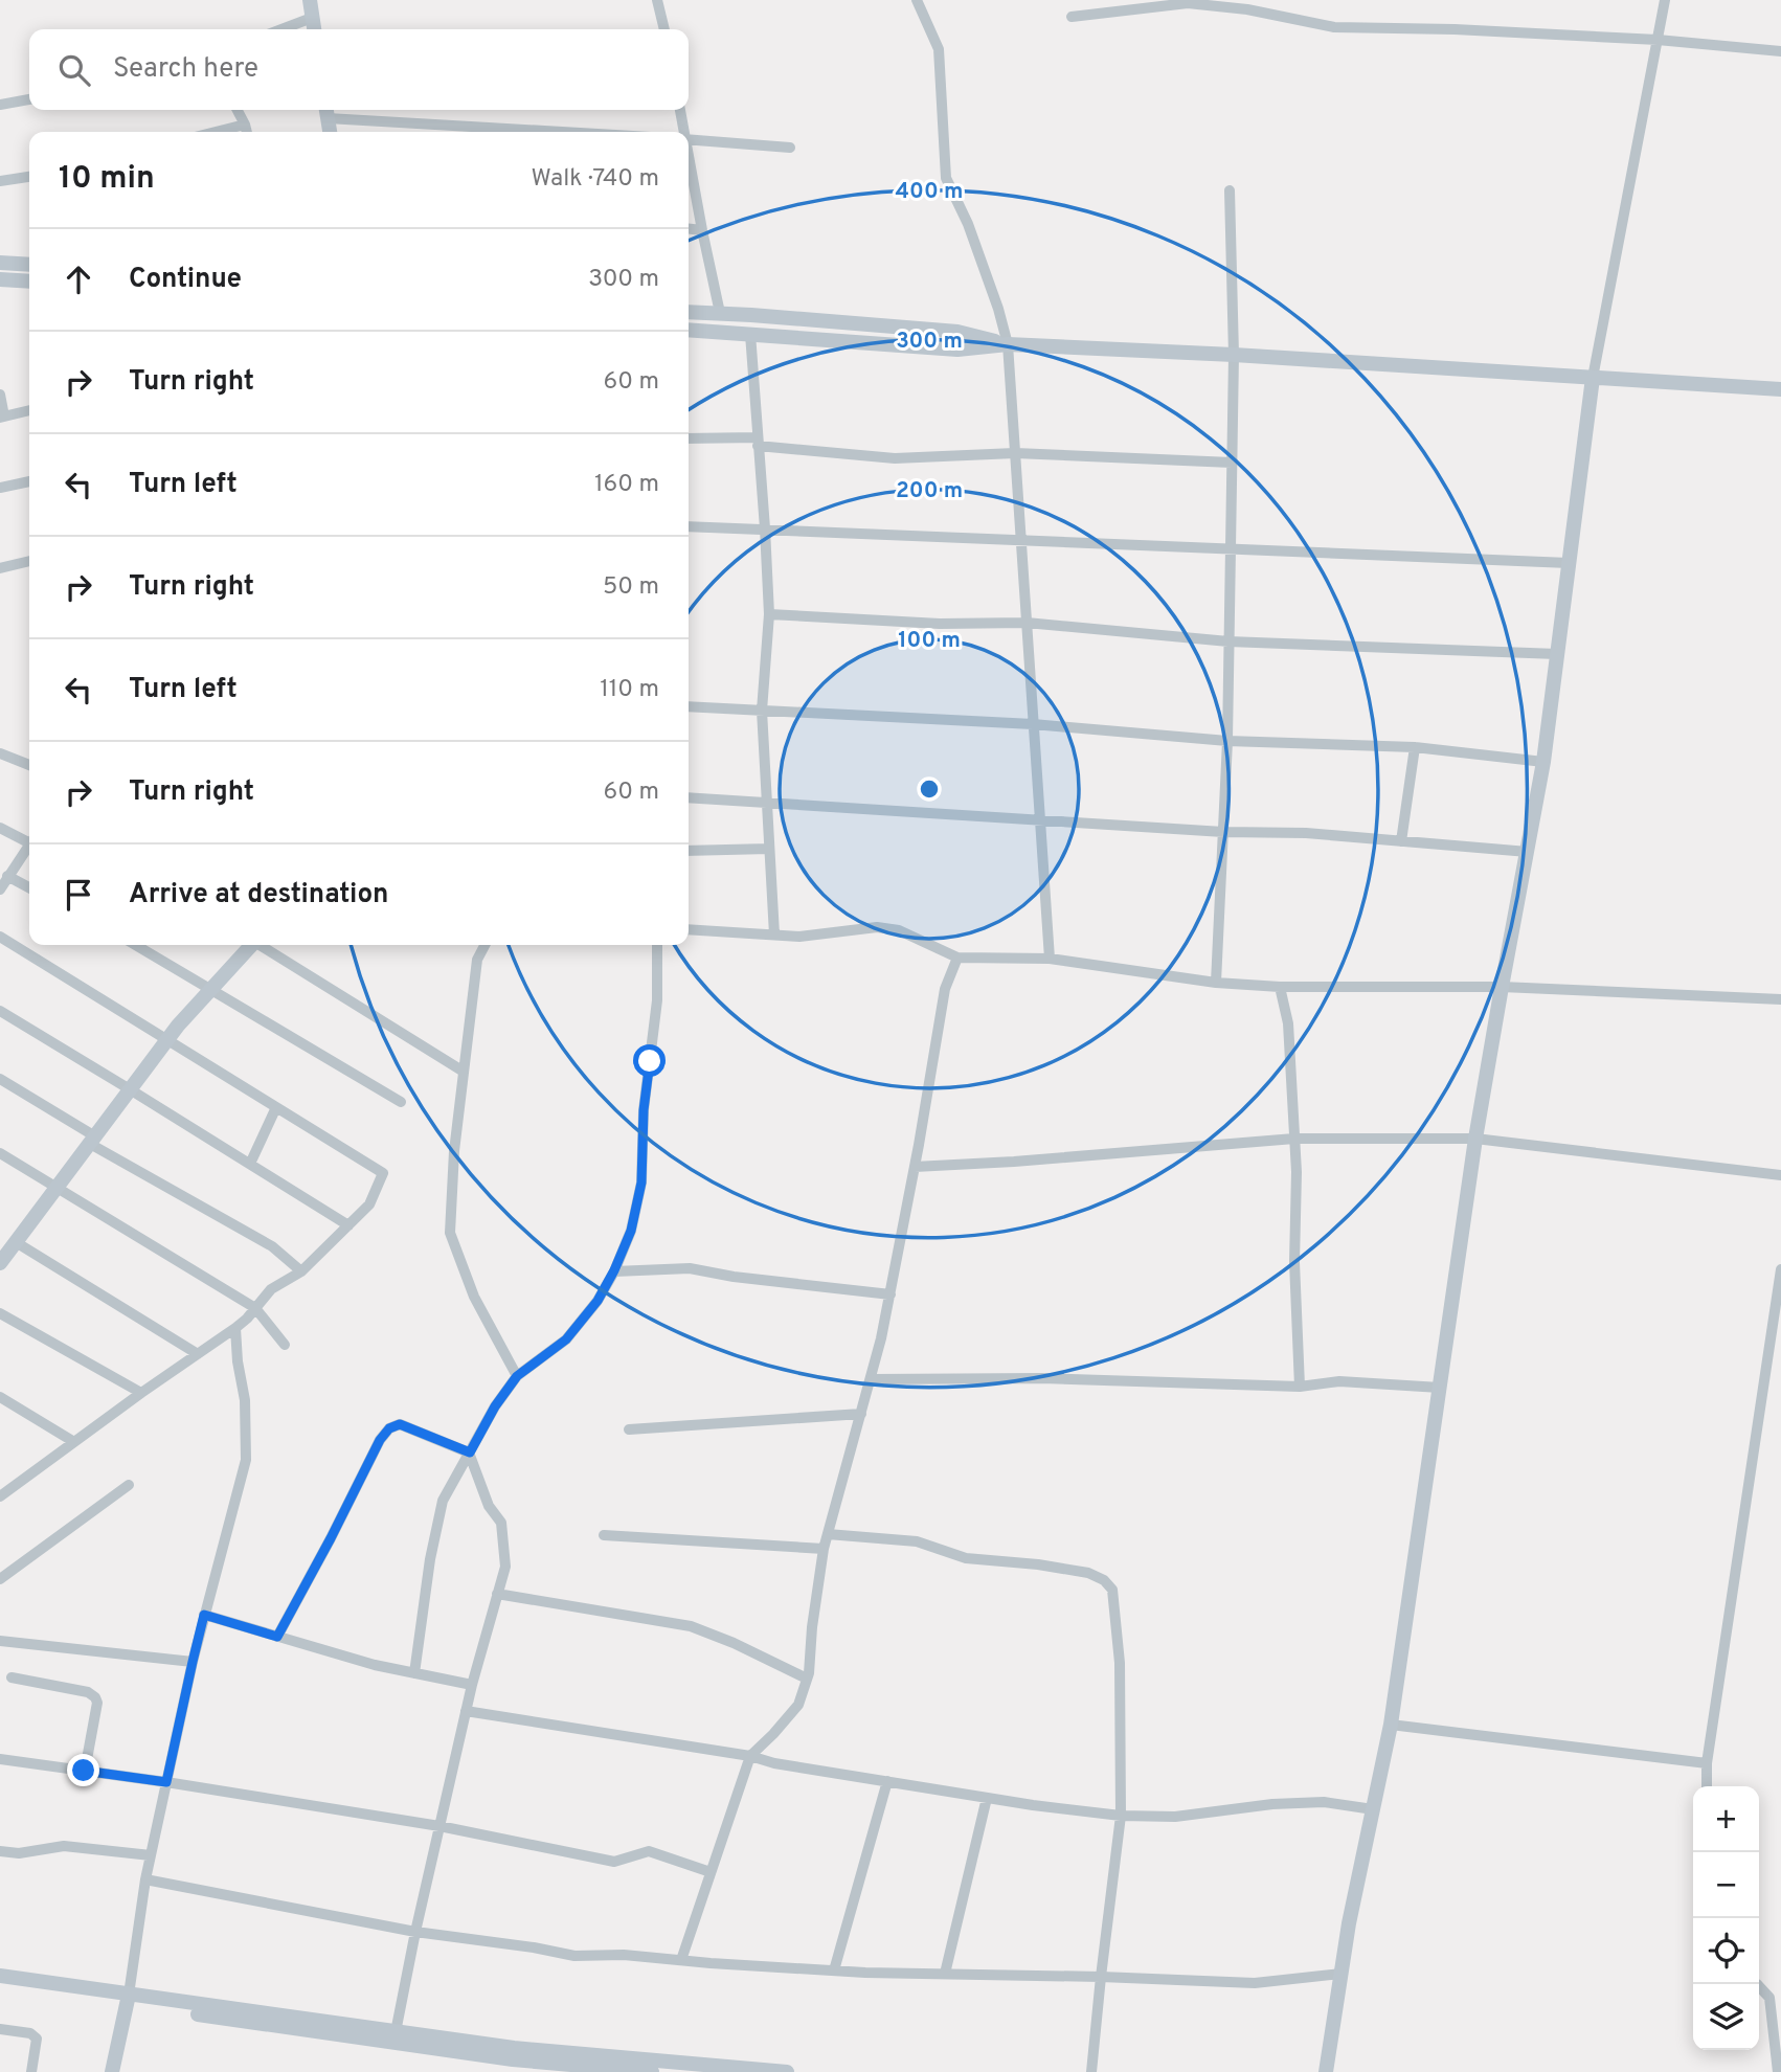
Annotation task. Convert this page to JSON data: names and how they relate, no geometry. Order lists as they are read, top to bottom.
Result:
{
  "page": {
    "search": "Search here",
    "heading": ["10 min", "Walk · 740 m"],
    "list": [
      ["Continue", "300 m"],
      ["Turn right", "60 m"],
      ["Turn left", "160 m"],
      ["Turn right", "50 m"],
      ["Turn left", "110 m"],
      ["Turn right", "60 m"],
      "Arrive at destination"
    ],
    "map_buttons": ["+", "−"]
  },
  "rings": [
    "400 m",
    "300 m",
    "200 m",
    "100 m"
  ]
}
